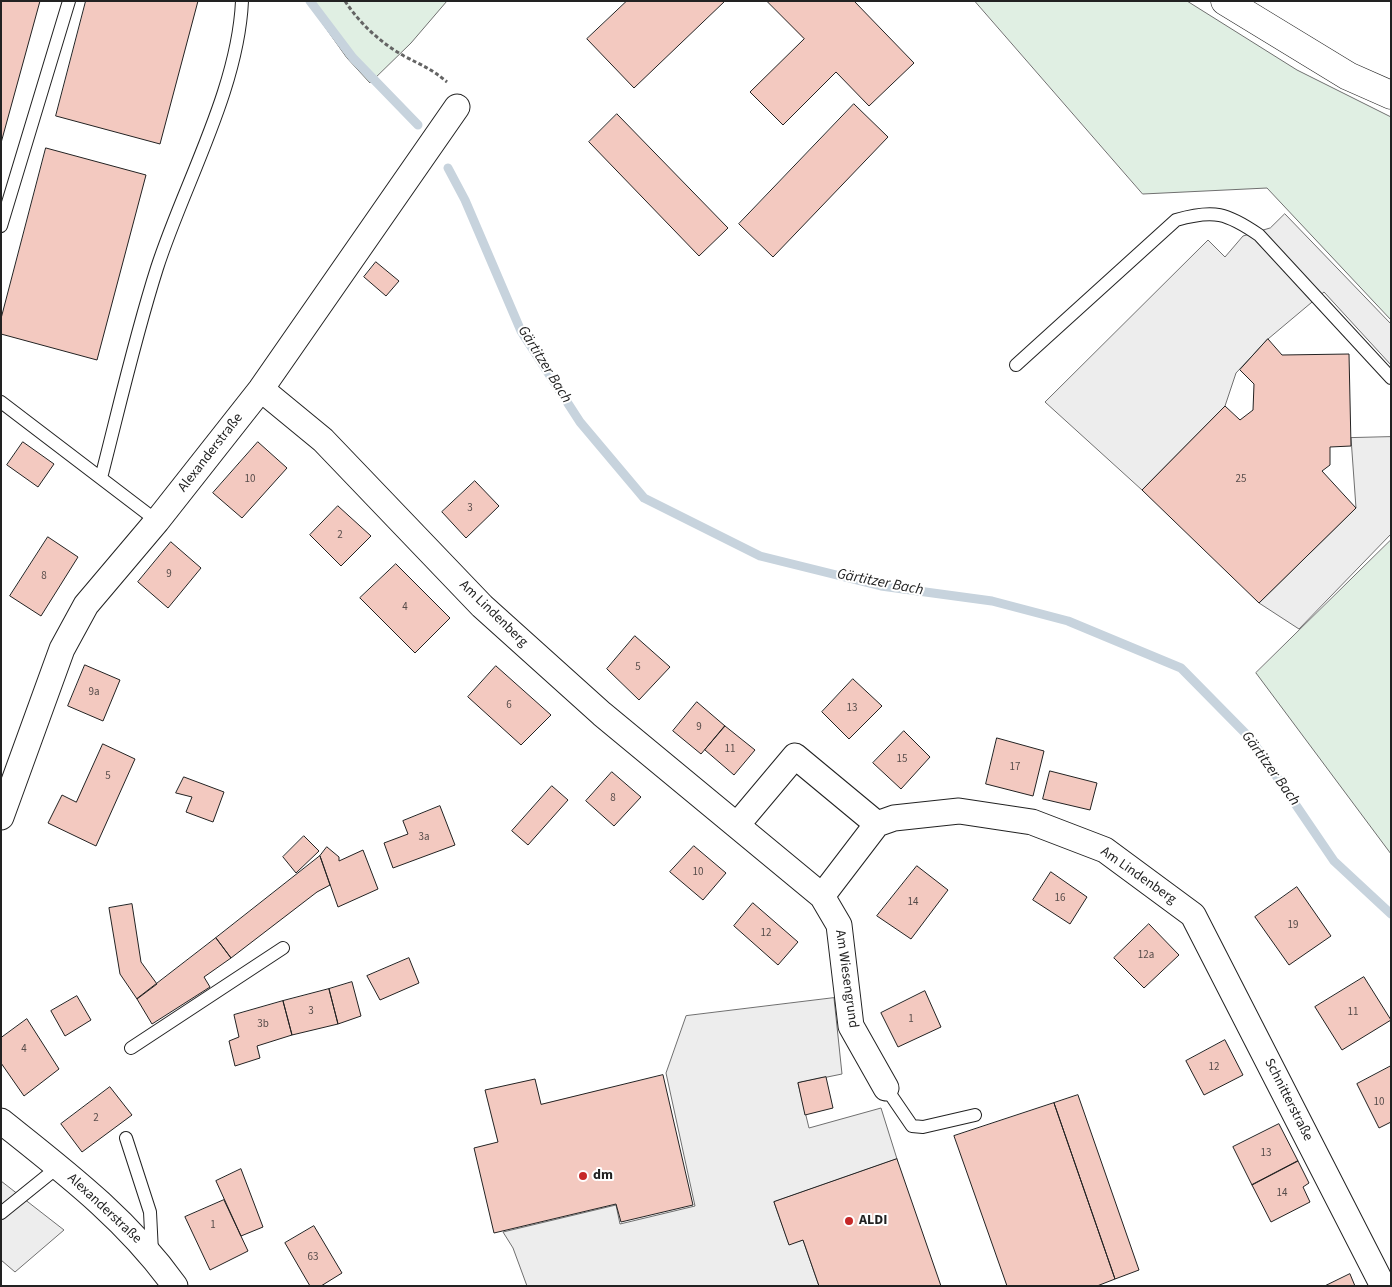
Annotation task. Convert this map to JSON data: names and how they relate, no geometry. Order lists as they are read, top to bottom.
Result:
{
  "streets": {
    "street": [
      "Alexanderstraße",
      "Am Lindenberg",
      "Am Wiesengrund",
      "Schnitterstraße"
    ]
  },
  "crossings": [
    ["Alexanderstraße", "Am Lindenberg"],
    ["Am Lindenberg", "Am Wiesengrund"],
    ["Am Lindenberg", "Schnitterstraße"]
  ],
  "water": ["Gärtitzer Bach"],
  "places": ["dm", "ALDI"],
  "house_numbers": [
    "10",
    "25",
    "3",
    "2",
    "9",
    "8",
    "4",
    "5",
    "9a",
    "6",
    "13",
    "9",
    "11",
    "15",
    "17",
    "5",
    "8",
    "3a",
    "10",
    "16",
    "14",
    "19",
    "12",
    "12a",
    "3",
    "11",
    "1",
    "3b",
    "4",
    "12",
    "10",
    "2",
    "13",
    "14",
    "1",
    "63"
  ]
}
